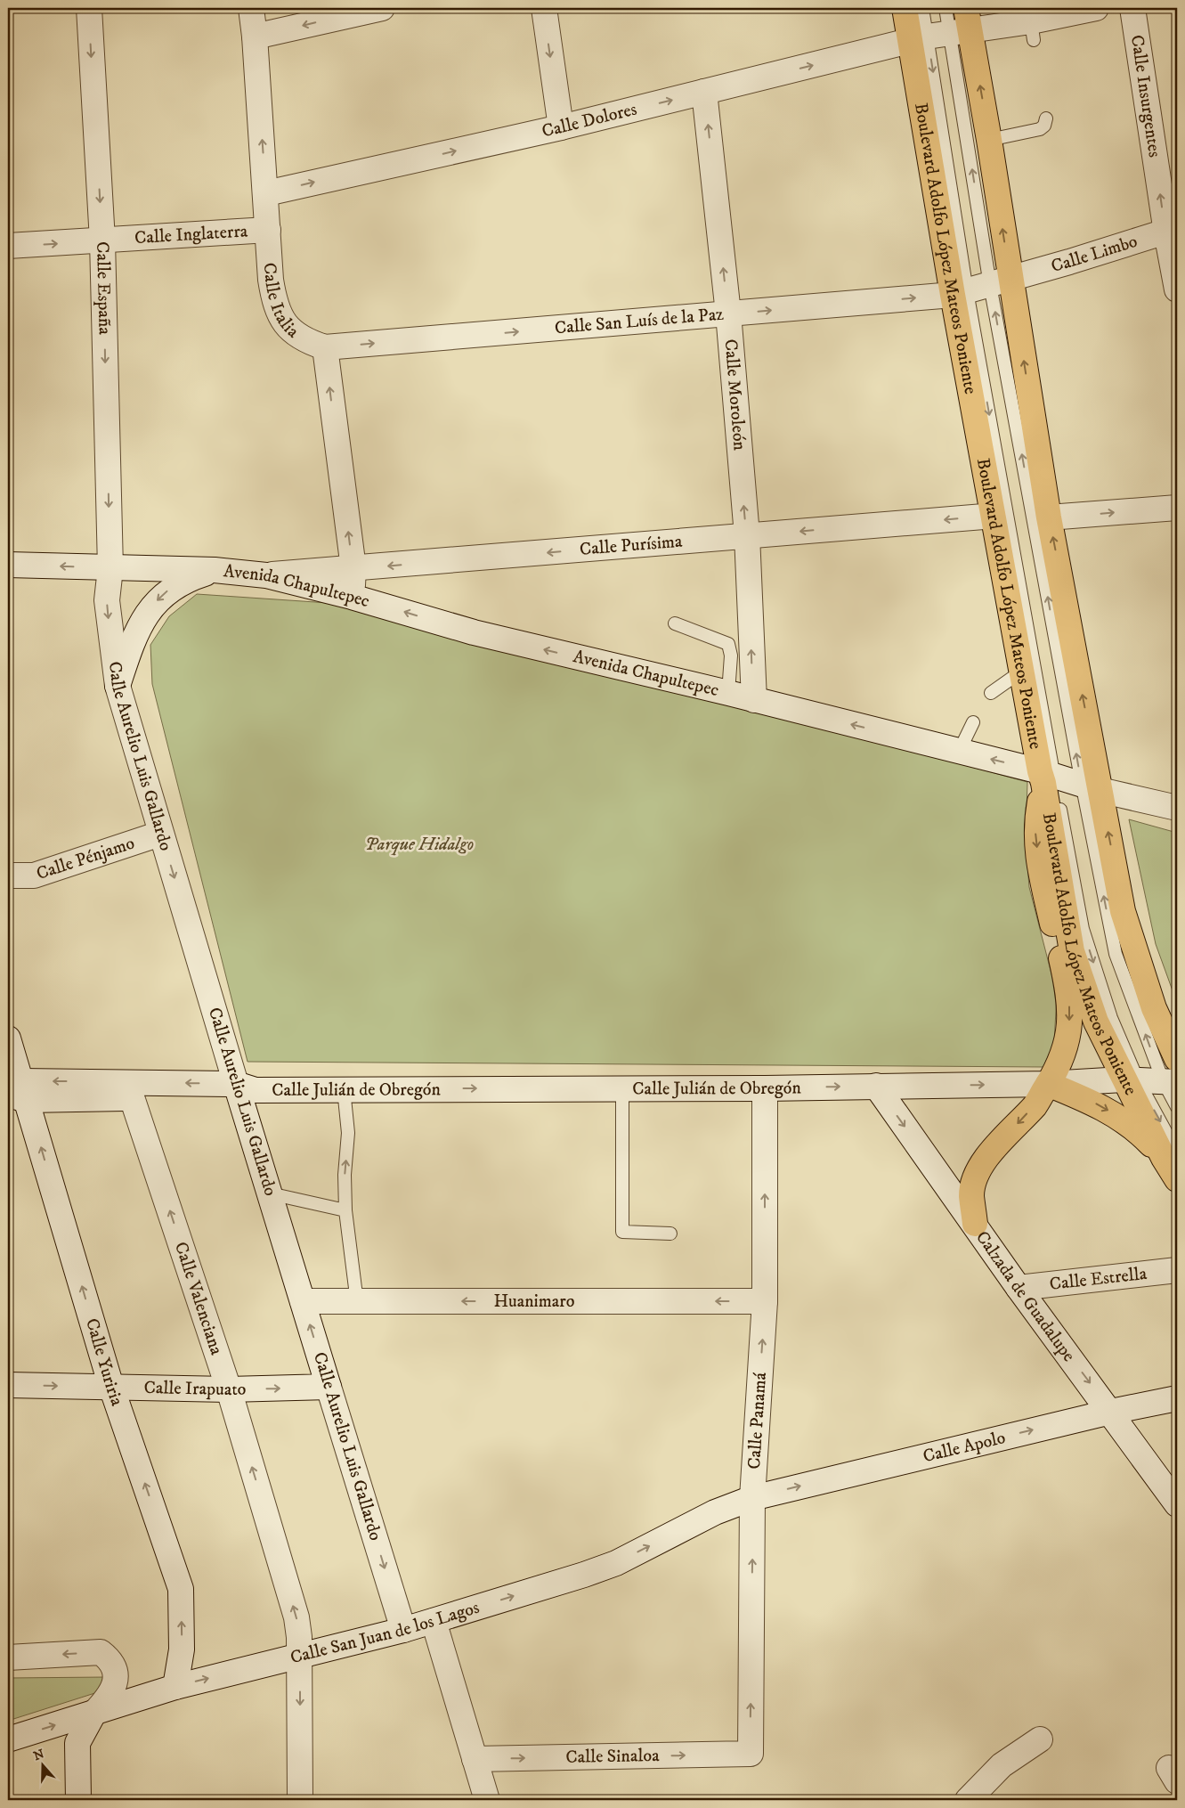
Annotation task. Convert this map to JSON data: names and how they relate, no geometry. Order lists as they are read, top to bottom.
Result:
{
  "streets": {
    "main road": ["Boulevard Adolfo López Mateos Poniente"],
    "street": [
      "Calle Insurgentes",
      "Calle Dolores",
      "Calle Inglaterra",
      "Calle Limbo",
      "Calle España",
      "Calle Italia",
      "Calle San Luís de la Paz",
      "Calle Moroleón",
      "Calle Purísima",
      "Avenida Chapultepec",
      "Calle Aurelio Luis Gallardo",
      "Calle Pénjamo",
      "Calle Julián de Obregón",
      "Calle Estrella",
      "Calzada de Guadalupe",
      "Calle Valenciana",
      "Huanimaro",
      "Calle Yuriria",
      "Calle Irapuato",
      "Calle Panamá",
      "Calle Apolo",
      "Calle San Juan de los Lagos",
      "Calle Sinaloa"
    ]
  },
  "crossings": [
    ["Calle Insurgentes", "Calle Limbo"],
    ["Calle Dolores", "Boulevard Adolfo López Mateos Poniente"],
    ["Calle Dolores", "Calle Italia"],
    ["Calle Dolores", "Calle Moroleón"],
    ["Calle Inglaterra", "Calle España"],
    ["Calle Inglaterra", "Calle Italia"],
    ["Boulevard Adolfo López Mateos Poniente", "Calle Limbo"],
    ["Boulevard Adolfo López Mateos Poniente", "Calle San Luís de la Paz"],
    ["Boulevard Adolfo López Mateos Poniente", "Calle Purísima"],
    ["Boulevard Adolfo López Mateos Poniente", "Avenida Chapultepec"],
    ["Boulevard Adolfo López Mateos Poniente", "Calle Julián de Obregón"],
    ["Calle Limbo", "Calle San Luís de la Paz"],
    ["Calle España", "Avenida Chapultepec"],
    ["Calle España", "Calle Aurelio Luis Gallardo"],
    ["Calle Italia", "Calle San Luís de la Paz"],
    ["Calle Italia", "Calle Purísima"],
    ["Calle Italia", "Avenida Chapultepec"],
    ["Calle San Luís de la Paz", "Calle Moroleón"],
    ["Calle Moroleón", "Calle Purísima"],
    ["Calle Moroleón", "Avenida Chapultepec"],
    ["Calle Purísima", "Avenida Chapultepec"],
    ["Avenida Chapultepec", "Calle Aurelio Luis Gallardo"],
    ["Calle Aurelio Luis Gallardo", "Calle Pénjamo"],
    ["Calle Aurelio Luis Gallardo", "Calle Julián de Obregón"],
    ["Calle Aurelio Luis Gallardo", "Huanimaro"],
    ["Calle Aurelio Luis Gallardo", "Calle Irapuato"],
    ["Calle Aurelio Luis Gallardo", "Calle San Juan de los Lagos"],
    ["Calle Julián de Obregón", "Calzada de Guadalupe"],
    ["Calle Julián de Obregón", "Calle Panamá"],
    ["Calle Estrella", "Calzada de Guadalupe"],
    ["Calzada de Guadalupe", "Calle Apolo"],
    ["Calle Valenciana", "Calle Irapuato"],
    ["Calle Valenciana", "Calle San Juan de los Lagos"],
    ["Huanimaro", "Calle Panamá"],
    ["Calle Yuriria", "Calle Irapuato"],
    ["Calle Yuriria", "Calle San Juan de los Lagos"],
    ["Calle Panamá", "Calle Apolo"],
    ["Calle Panamá", "Calle San Juan de los Lagos"],
    ["Calle Panamá", "Calle Sinaloa"],
    ["Calle Apolo", "Calle San Juan de los Lagos"]
  ],
  "one_way": [
    "Calle Insurgentes",
    "Calle Dolores",
    "Calle Inglaterra",
    "Calle España",
    "Calle Italia",
    "Calle San Luís de la Paz",
    "Calle Moroleón",
    "Calle Purísima",
    "Avenida Chapultepec",
    "Calle Julián de Obregón",
    "Calzada de Guadalupe",
    "Huanimaro",
    "Calle Yuriria",
    "Calle Irapuato",
    "Calle Panamá",
    "Calle Apolo",
    "Calle San Juan de los Lagos",
    "Calle Sinaloa"
  ],
  "parks": ["Parque Hidalgo"],
  "north": "top"
}
